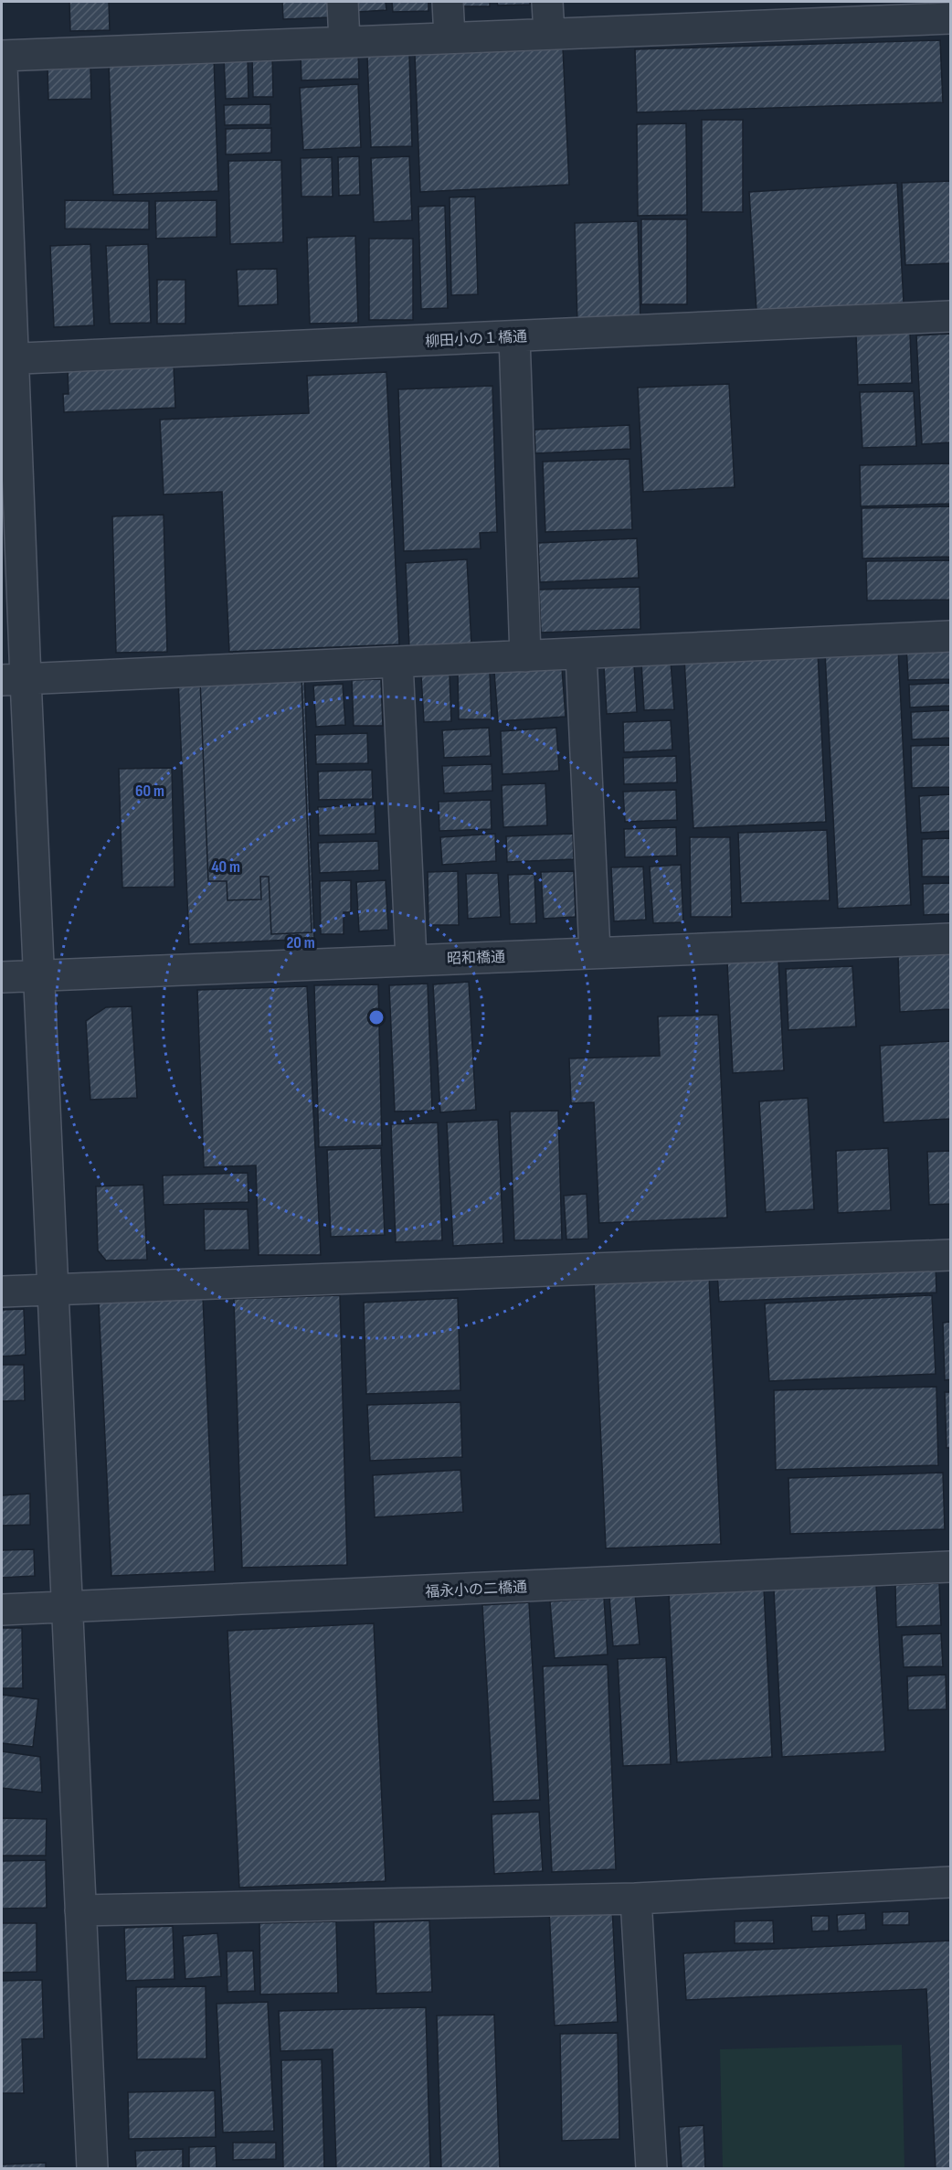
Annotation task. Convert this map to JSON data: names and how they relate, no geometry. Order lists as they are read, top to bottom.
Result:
{
  "streets": {
    "street": ["柳田小の１橋通", "昭和橋通", "福永小の二橋通"]
  },
  "rings": ["60 m", "40 m", "20 m"]
}
